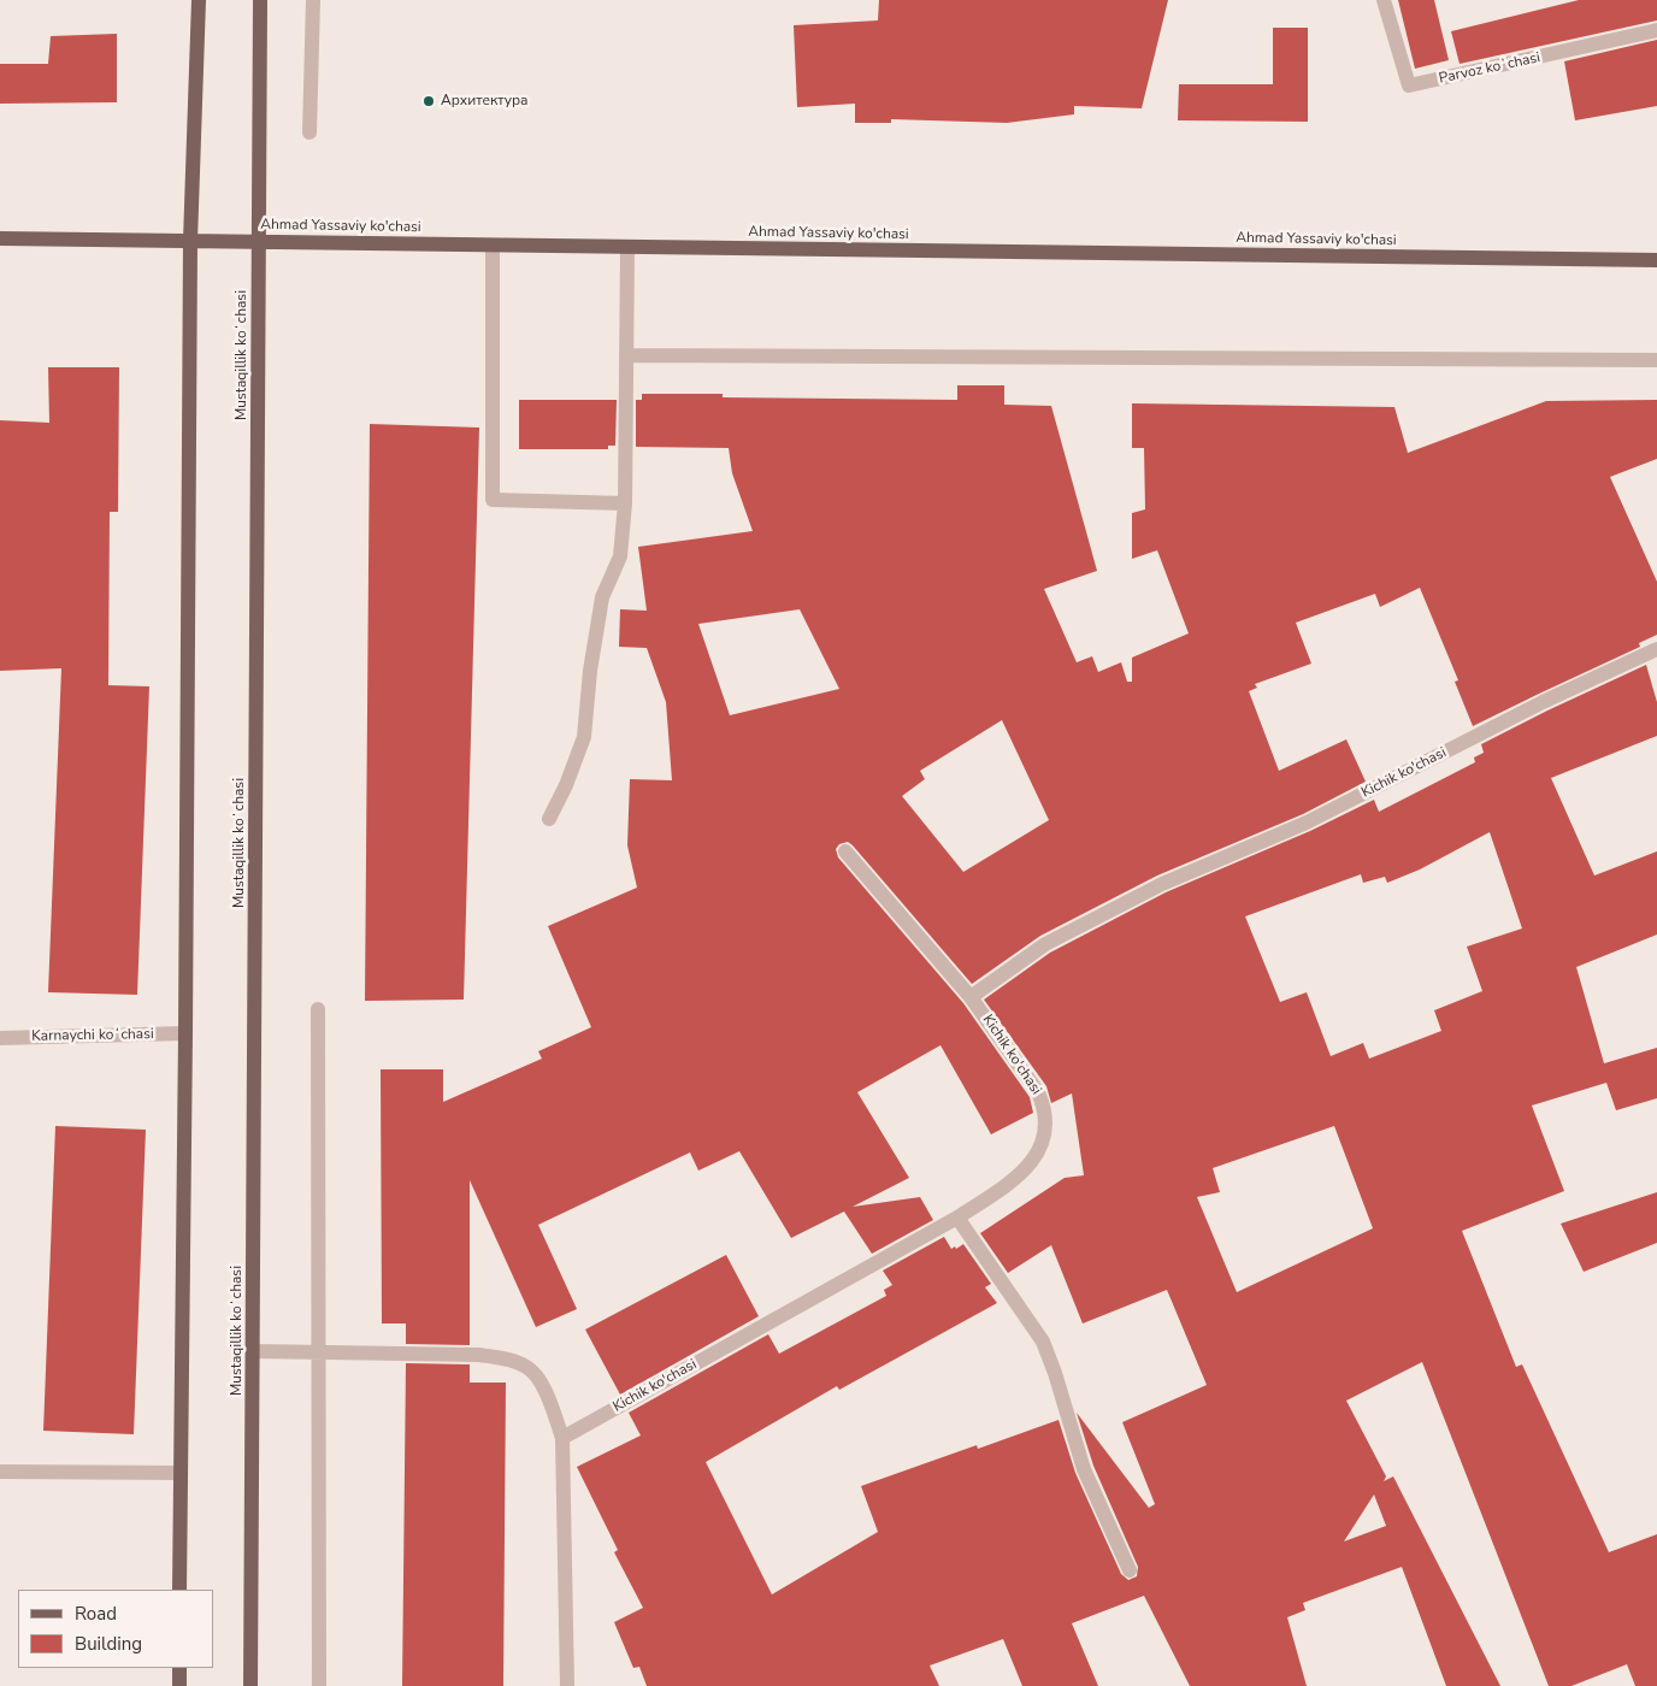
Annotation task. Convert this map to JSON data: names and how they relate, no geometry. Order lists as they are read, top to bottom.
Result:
{
  "streets": {
    "main road": ["Ahmad Yassaviy ko'chasi", "Mustaqillik koʻchasi"],
    "street": ["Parvoz koʻchasi", "Kichik ko'chasi", "Karnaychi koʻchasi"]
  },
  "crossings": [
    ["Ahmad Yassaviy ko'chasi", "Mustaqillik koʻchasi"]
  ],
  "places": ["Архитектура"],
  "legend": ["Road", "Building"]
}
